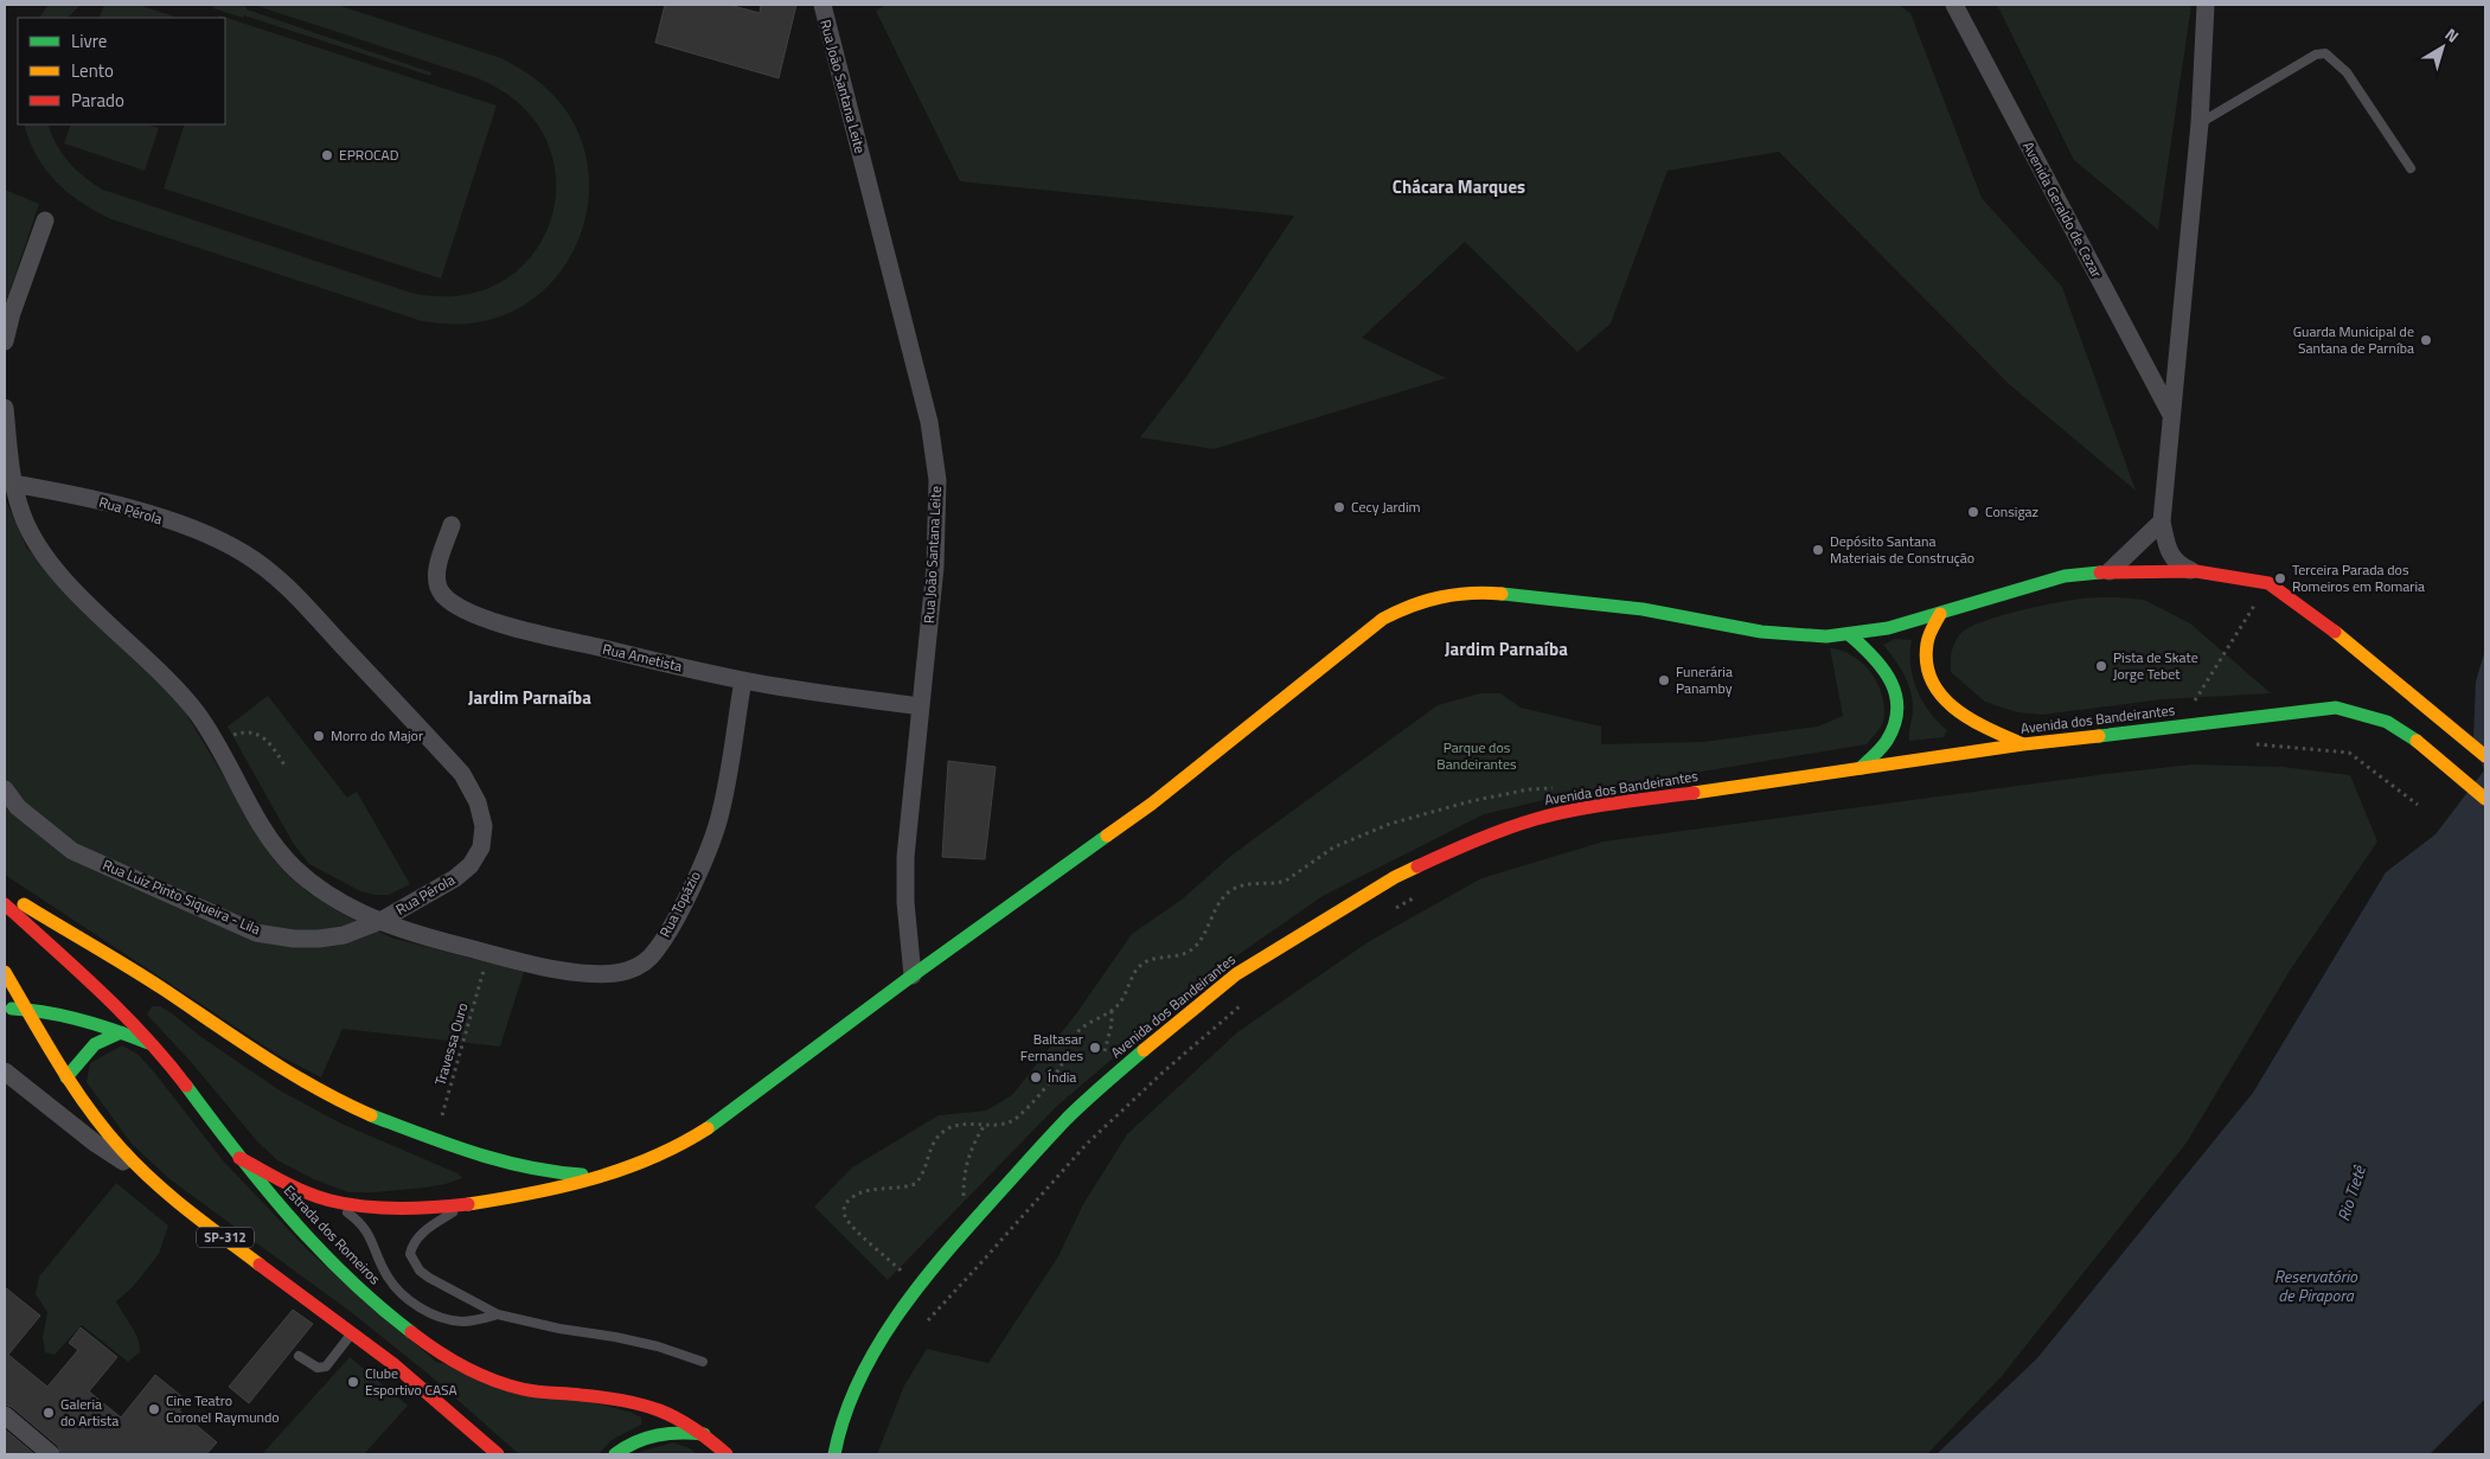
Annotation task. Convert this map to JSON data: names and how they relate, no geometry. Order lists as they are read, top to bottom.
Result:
{
  "streets": {
    "main road": ["Avenida dos Bandeirantes", "Estrada dos Romeiros", "SP-312"],
    "street": [
      "Rua João Santana Leite",
      "Avenida Geraldo de Cezar",
      "Rua Pérola",
      "Rua Ametista",
      "Rua Luiz Pinto Siqueira - Lila",
      "Rua Topázio"
    ],
    "path": ["Travessa Ouro"]
  },
  "crossings": [
    ["Rua João Santana Leite", "Rua Ametista"],
    ["Rua Pérola", "Rua Luiz Pinto Siqueira - Lila"],
    ["Rua Pérola", "Rua Topázio"],
    ["Rua Ametista", "Rua Topázio"],
    ["Rua Luiz Pinto Siqueira - Lila", "Rua Topázio"],
    ["Rua Topázio", "Travessa Ouro"]
  ],
  "districts": ["Chácara Marques", "Jardim Parnaíba", "Jardim Parnaíba"],
  "water": ["Rio Tietê", "Reservatório de Pirapora"],
  "parks": ["Parque dos Bandeirantes"],
  "places": [
    "EPROCAD",
    "Guarda Municipal de Santana de Parníba",
    "Cecy Jardim",
    "Consigaz",
    "Depósito Santana Materiais de Construção",
    "Terceira Parada dos Romeiros em Romaria",
    "Pista de Skate Jorge Tebet",
    "Funerária Panamby",
    "Morro do Major",
    "Baltasar Fernandes",
    "Índia",
    "Clube Esportivo CASA",
    "Cine Teatro Coronel Raymundo",
    "Galeria do Artista"
  ],
  "legend": ["Livre", "Lento", "Parado"],
  "north": "top right"
}
